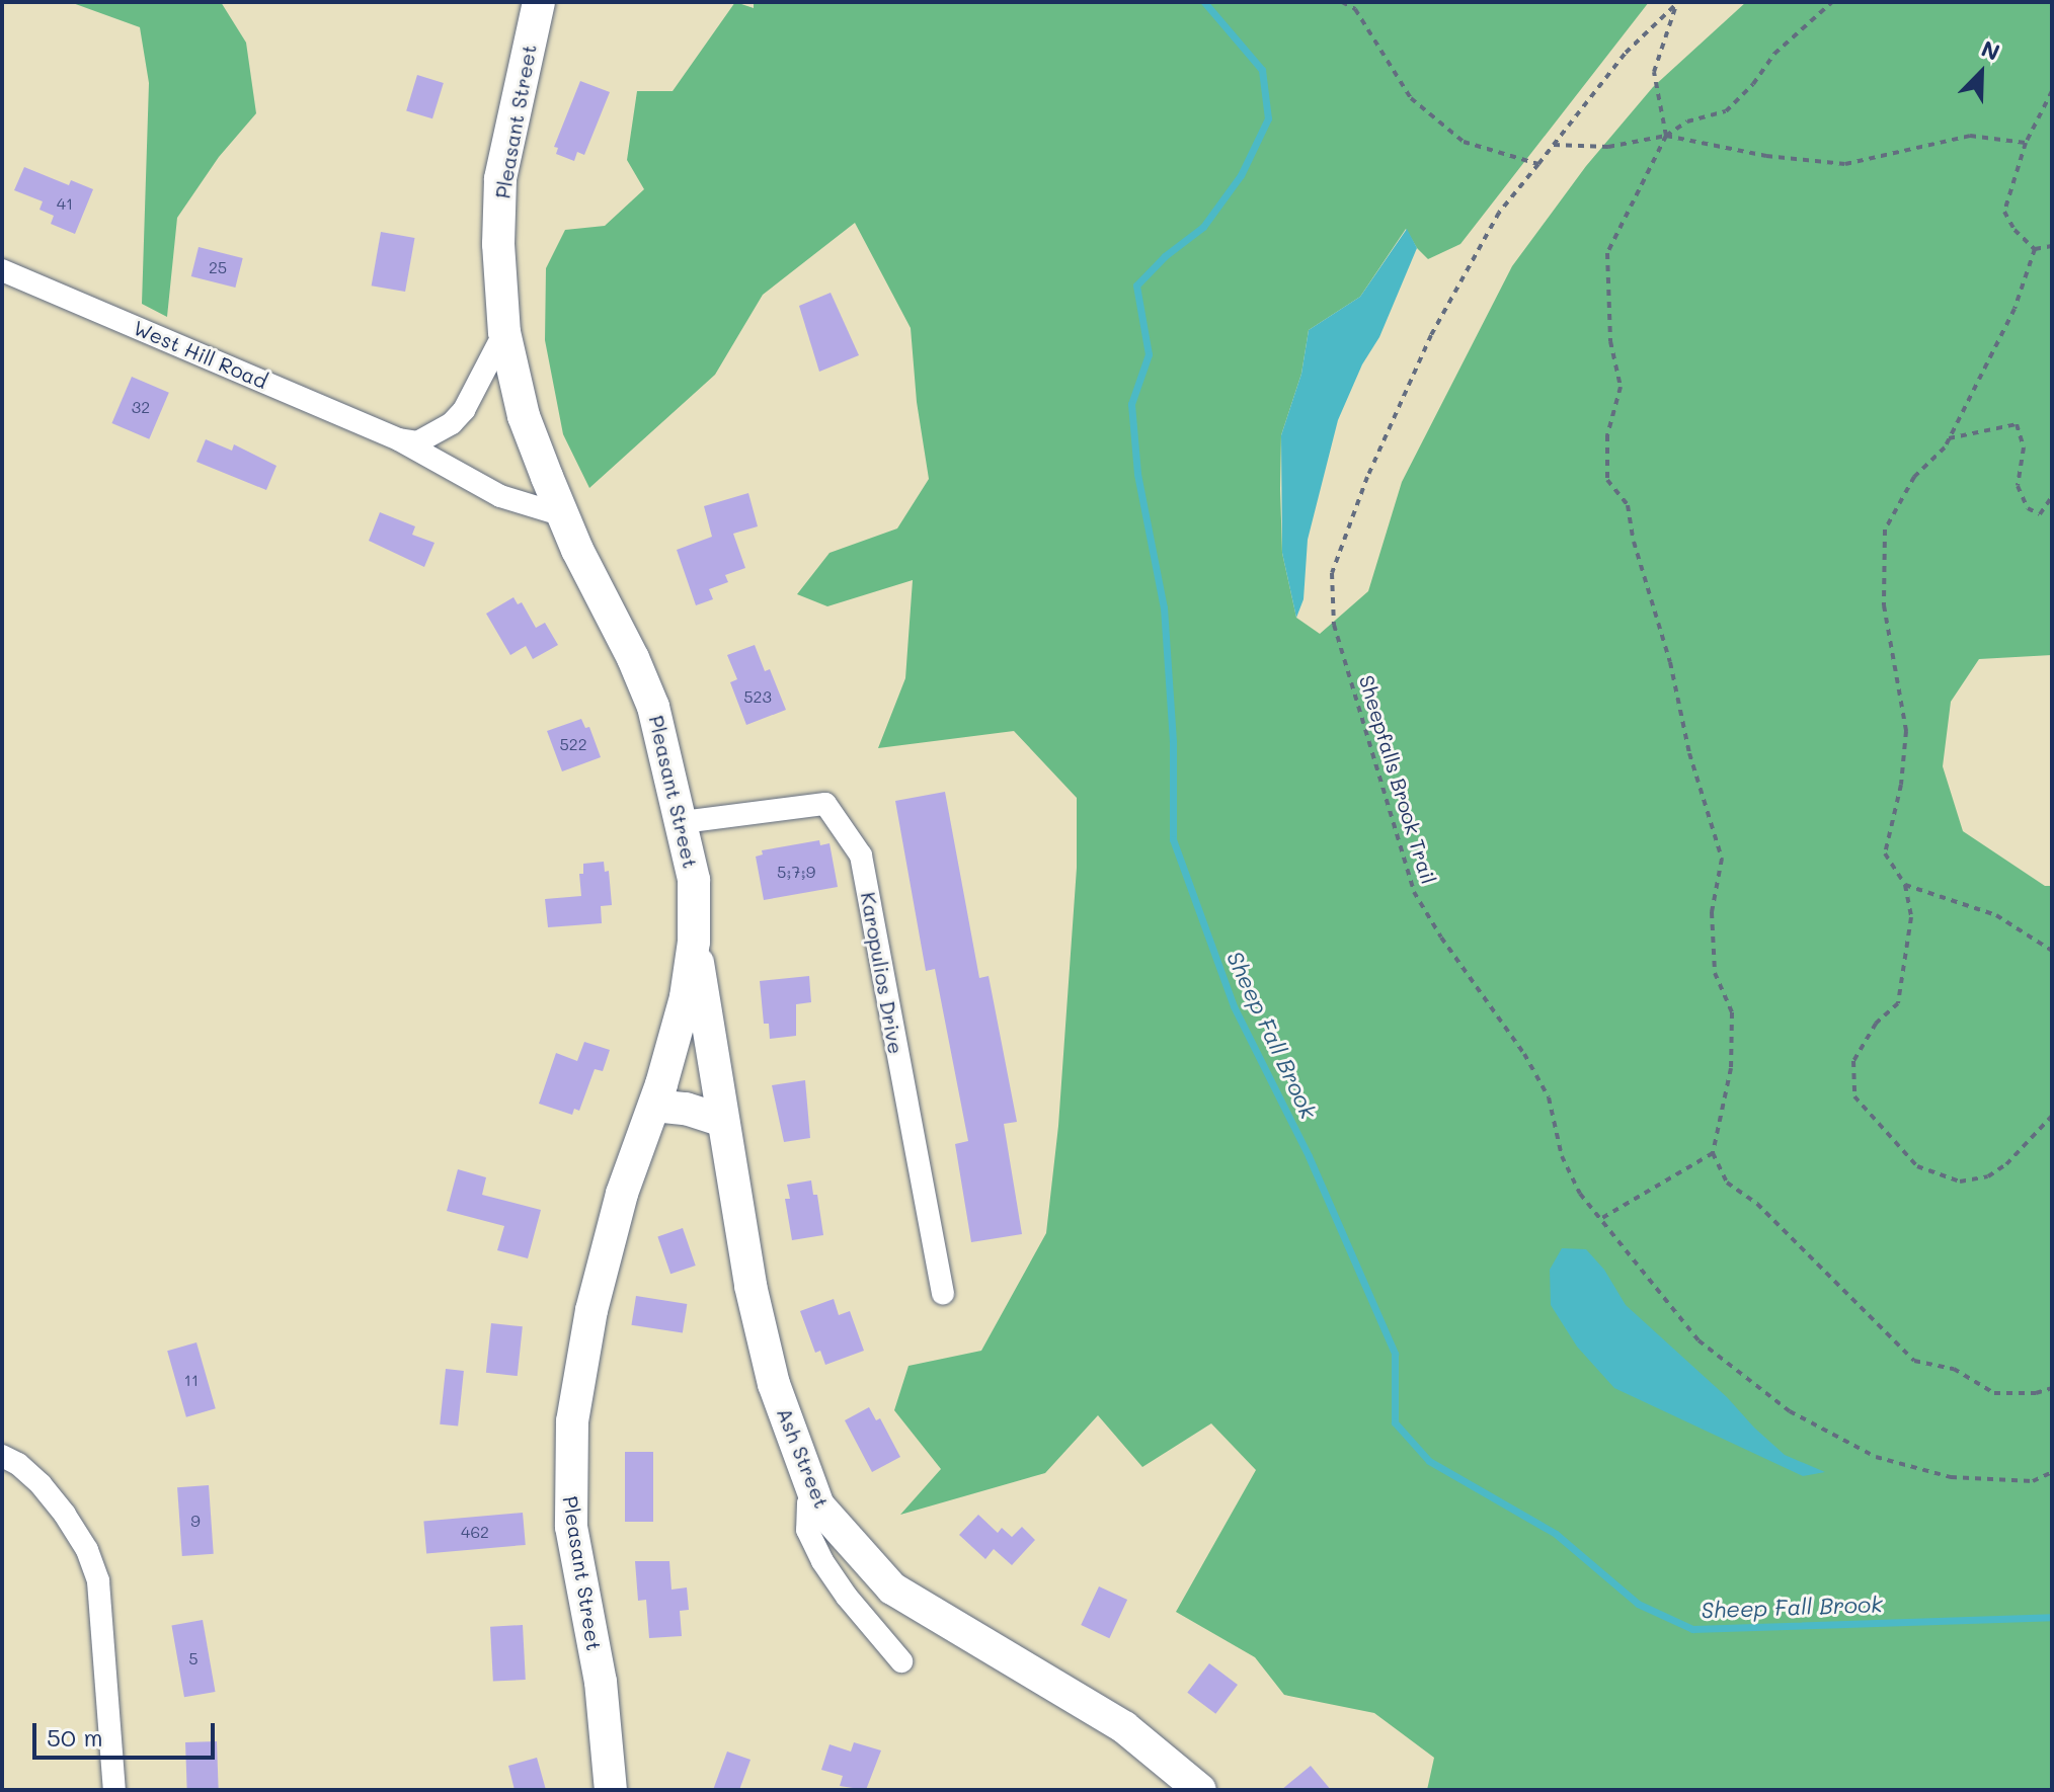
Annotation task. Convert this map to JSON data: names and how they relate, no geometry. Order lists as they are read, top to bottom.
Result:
{
  "streets": {
    "street": [
      "Pleasant Street",
      "West Hill Road",
      "Karopulios Drive",
      "Ash Street"
    ],
    "path": ["Sheepfalls Brook Trail"]
  },
  "crossings": [
    ["Pleasant Street", "West Hill Road"],
    ["Pleasant Street", "Karopulios Drive"],
    ["Pleasant Street", "Ash Street"]
  ],
  "water": ["Sheep Fall Brook"],
  "house_numbers": [
    "41",
    "25",
    "32",
    "523",
    "522",
    "5;7;9",
    "11",
    "9",
    "462",
    "5"
  ],
  "scale_bar": "50 m",
  "north": "top right"
}
